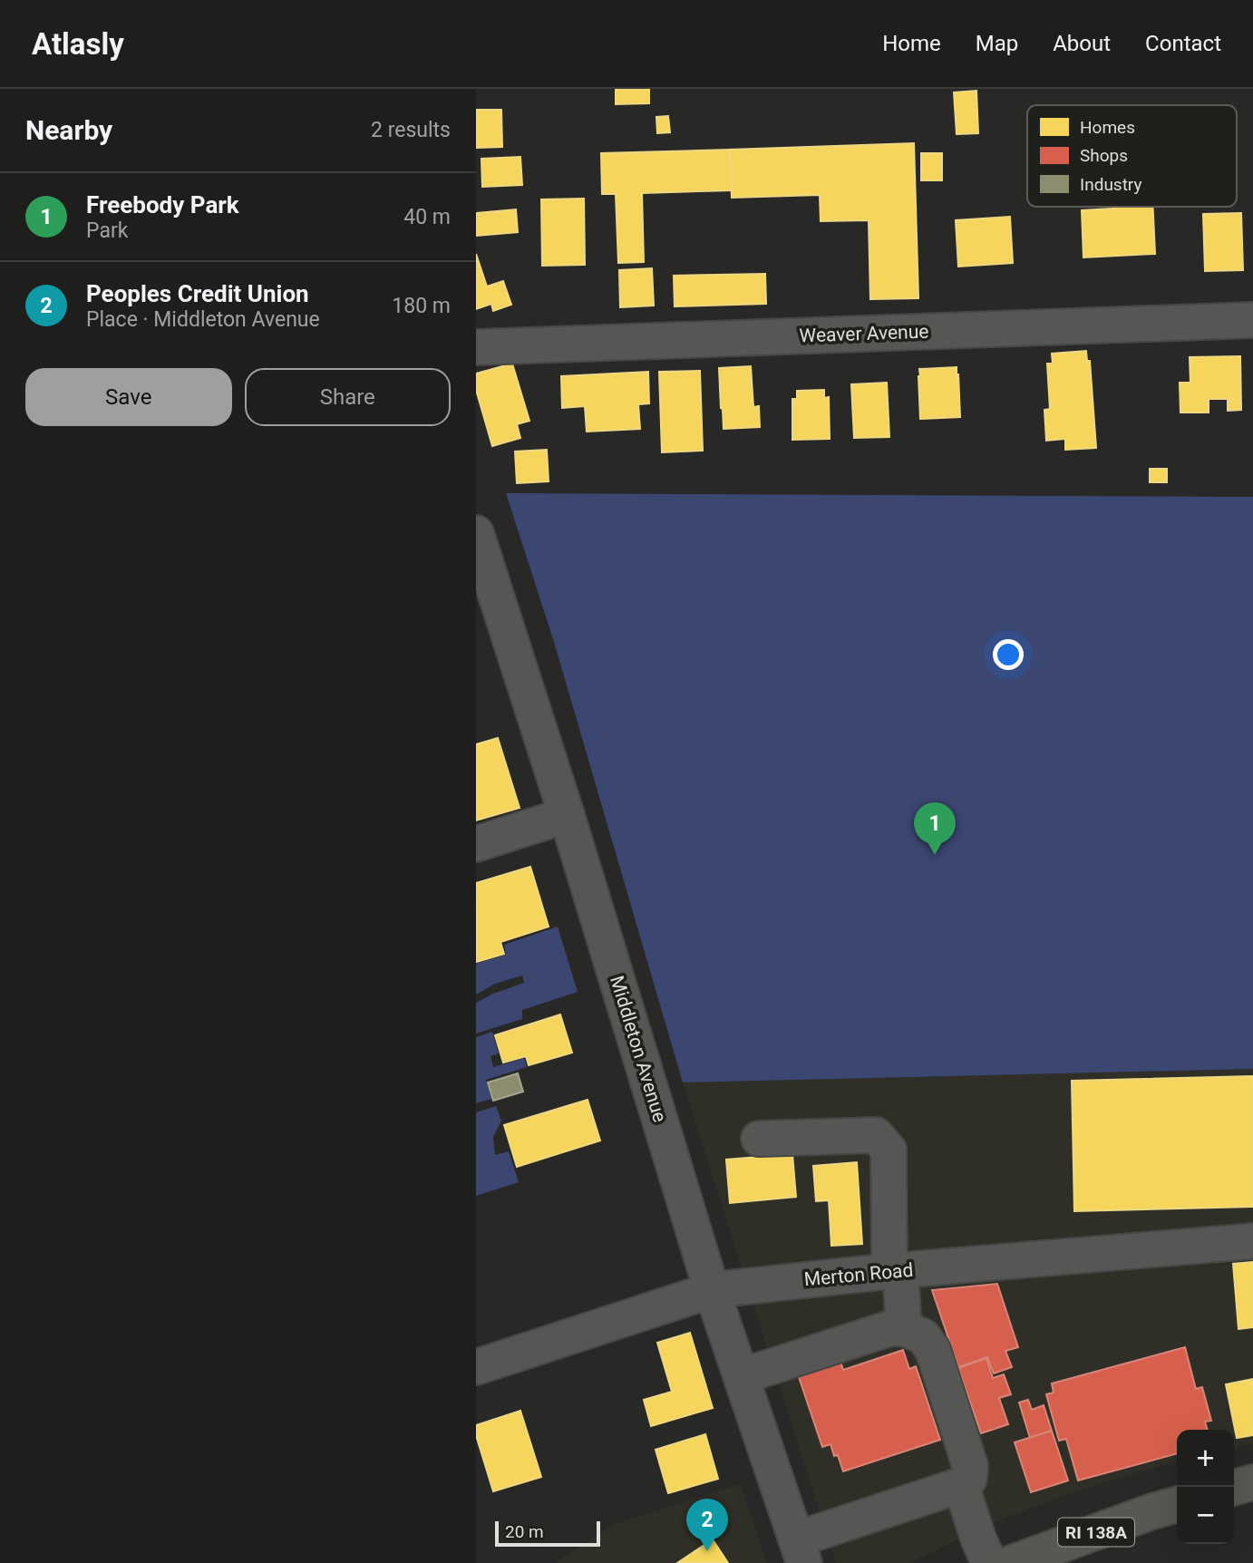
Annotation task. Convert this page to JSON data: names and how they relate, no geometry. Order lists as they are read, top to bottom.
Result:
{
  "streets": {
    "main road": ["RI 138A"],
    "street": ["Weaver Avenue", "Middleton Avenue", "Merton Road"]
  },
  "crossings": [
    ["Middleton Avenue", "Merton Road"]
  ],
  "legend": ["Homes", "Shops", "Industry"],
  "scale_bar": "20 m",
  "page": {
    "header": "Atlasly",
    "nav": [
      "Home",
      "Map",
      "About",
      "Contact"
    ],
    "heading": ["Nearby", "2 results"],
    "list": [
      {
        "mark": "1",
        "name": "Freebody Park",
        "note": "Park",
        "value": "40 m"
      },
      {
        "mark": "2",
        "name": "Peoples Credit Union",
        "note": "Place · Middleton Avenue",
        "value": "180 m"
      }
    ],
    "buttons": ["Save", "Share"],
    "pins": ["1", "2"],
    "map_buttons": ["+", "−"],
    "scale": "20 m"
  }
}
